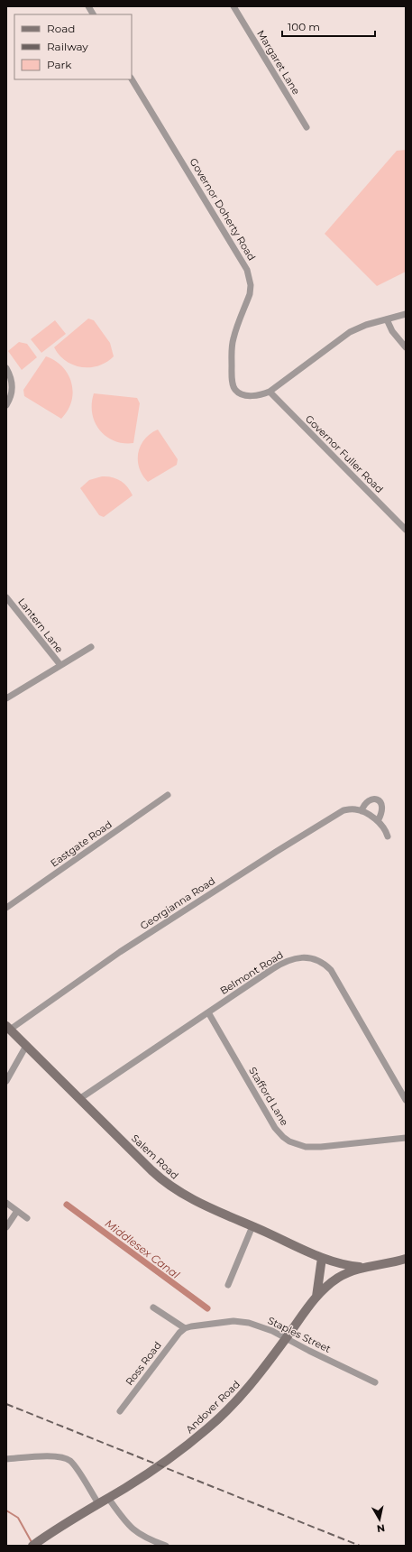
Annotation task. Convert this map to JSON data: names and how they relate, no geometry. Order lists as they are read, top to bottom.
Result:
{
  "streets": {
    "main road": ["Salem Road", "Andover Road"],
    "street": [
      "Margaret Lane",
      "Governor Doherty Road",
      "Governor Fuller Road",
      "Lantern Lane",
      "Eastgate Road",
      "Georgianna Road",
      "Belmont Road",
      "Stafford Lane",
      "Staples Street",
      "Ross Road"
    ]
  },
  "crossings": [
    ["Governor Doherty Road", "Governor Fuller Road"],
    ["Georgianna Road", "Salem Road"],
    ["Belmont Road", "Stafford Lane"],
    ["Belmont Road", "Salem Road"],
    ["Salem Road", "Andover Road"],
    ["Staples Street", "Ross Road"],
    ["Staples Street", "Andover Road"]
  ],
  "water": ["Middlesex Canal"],
  "legend": ["Road", "Railway", "Park"],
  "scale_bar": "100 m",
  "north": "bottom"
}
